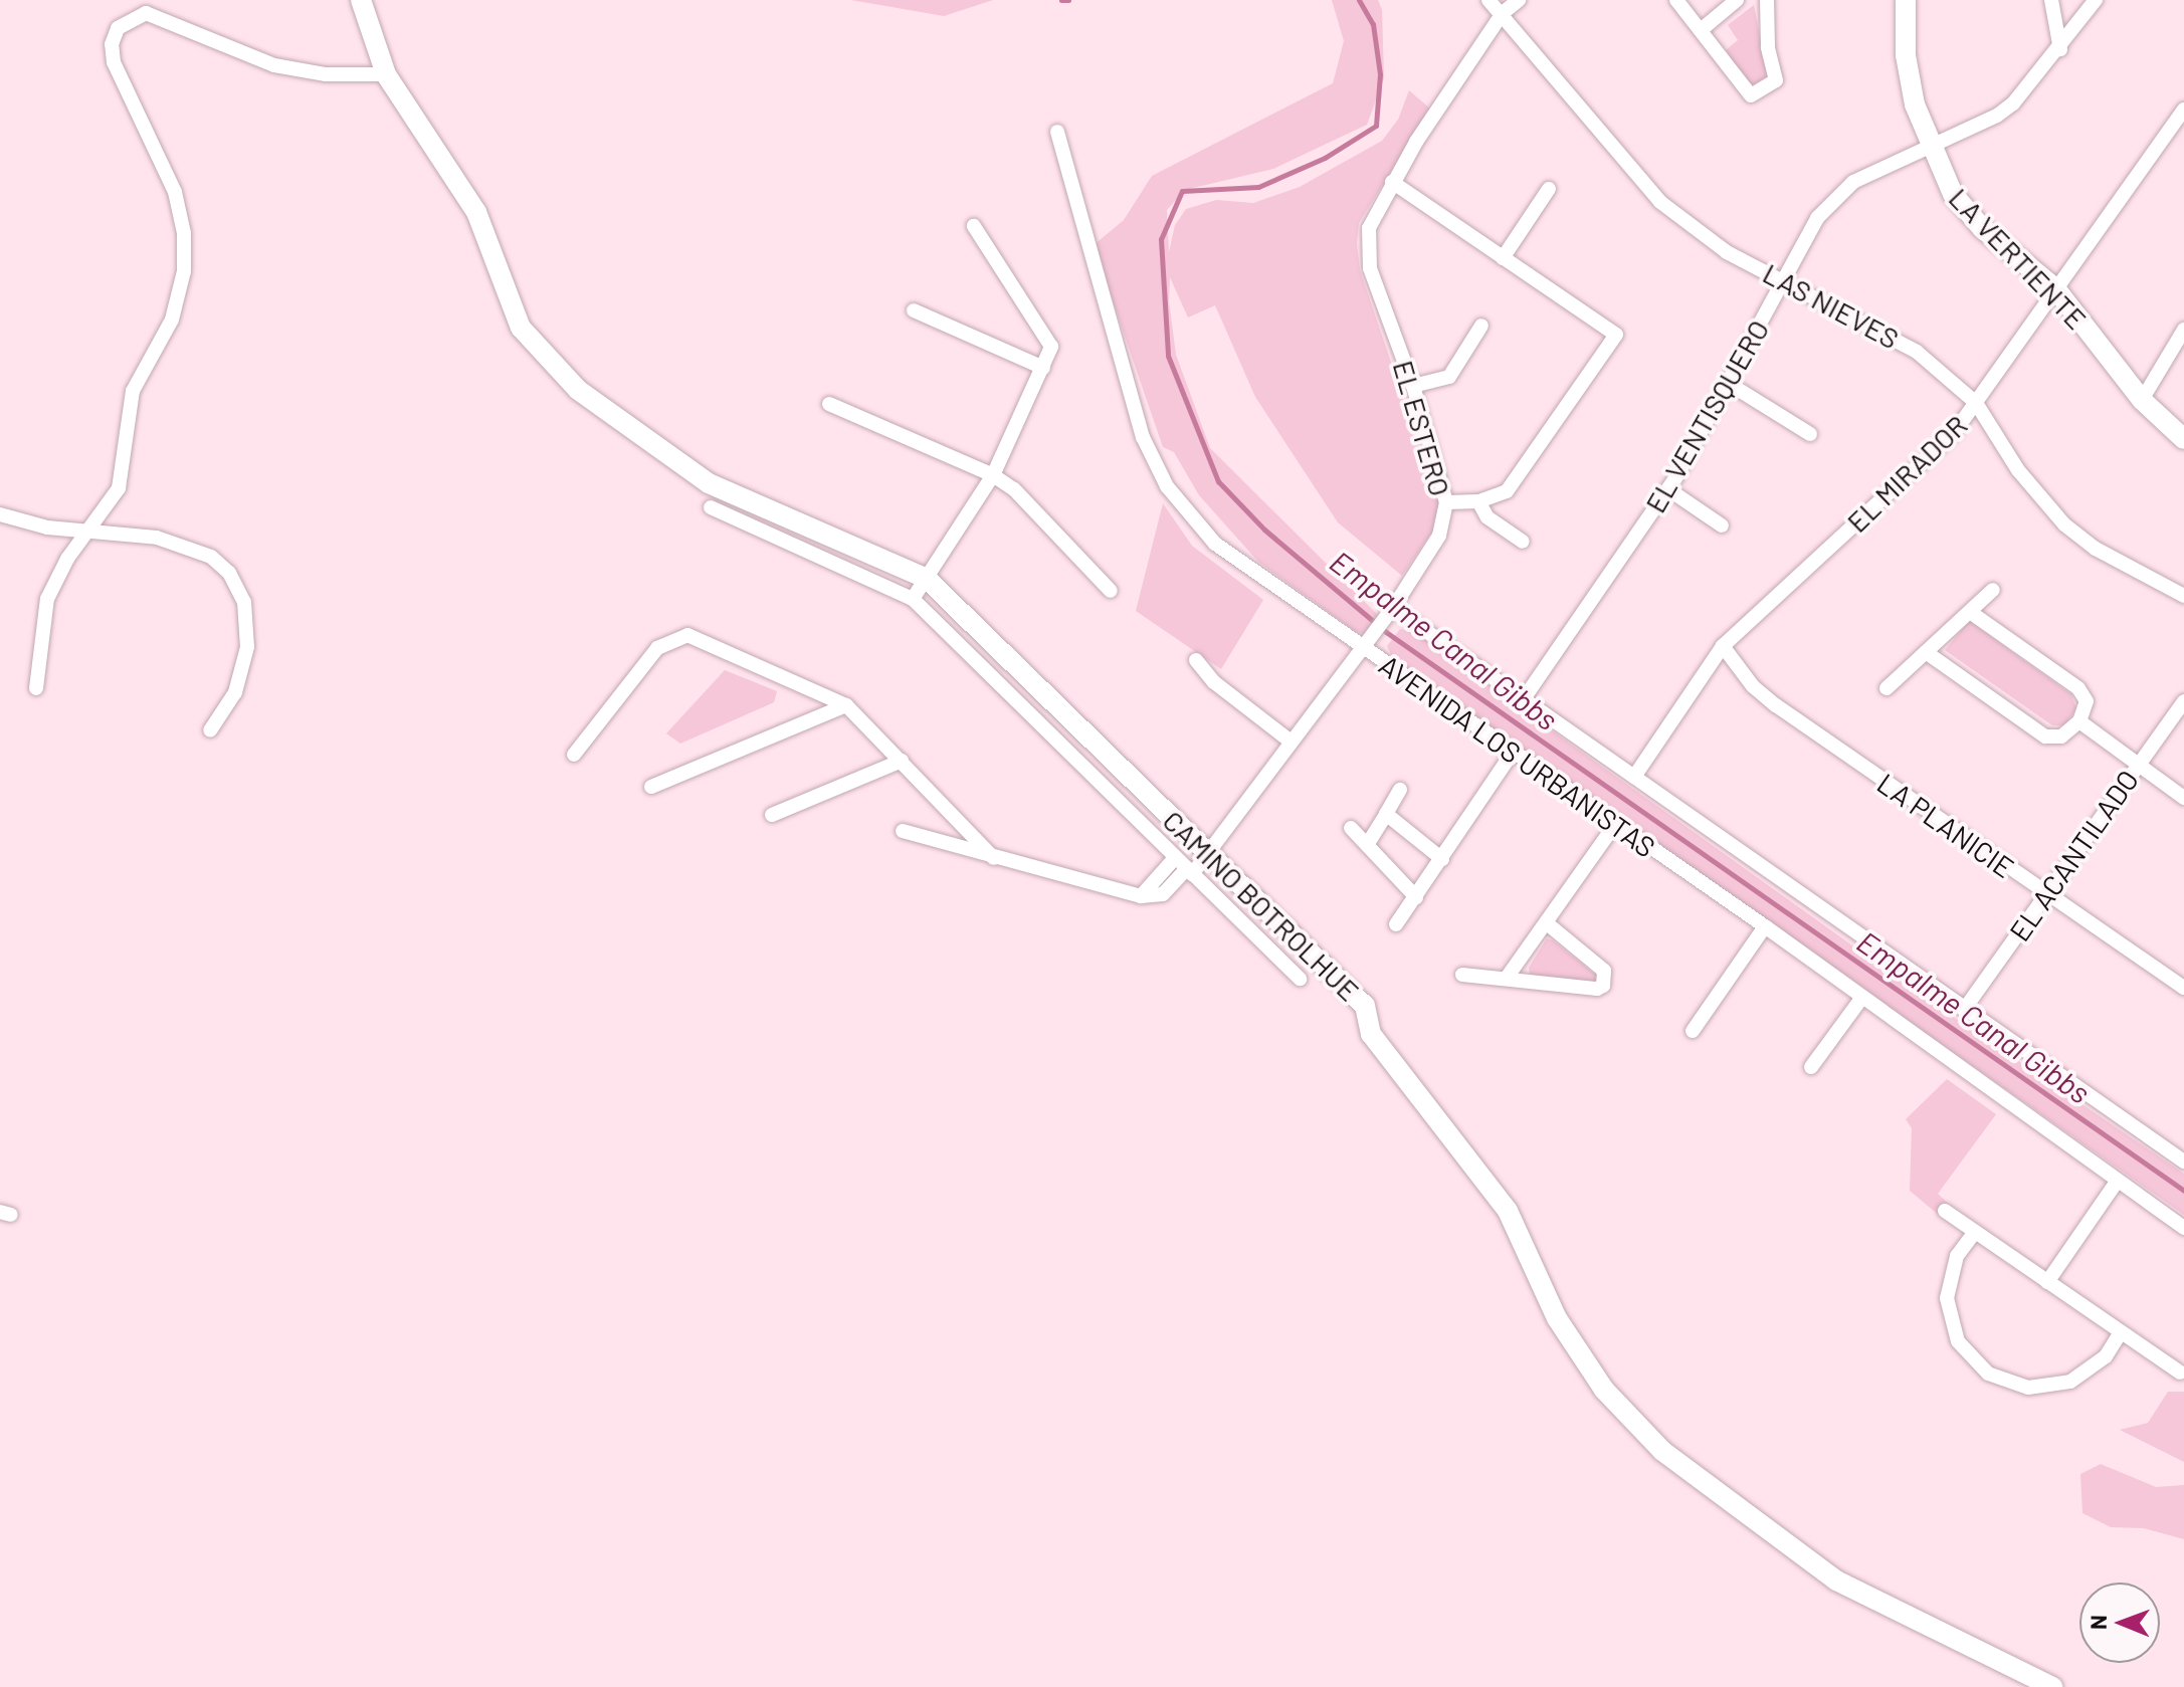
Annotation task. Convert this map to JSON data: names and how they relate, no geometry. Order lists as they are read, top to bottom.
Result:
{
  "streets": {
    "street": [
      "LA VERTIENTE",
      "LAS NIEVES",
      "EL VENTISQUERO",
      "EL ESTERO",
      "EL MIRADOR",
      "AVENIDA LOS URBANISTAS",
      "LA PLANICIE",
      "EL ACANTILADO",
      "CAMINO BOTROLHUE"
    ]
  },
  "crossings": [
    ["LA VERTIENTE", "EL VENTISQUERO"],
    ["LA VERTIENTE", "EL MIRADOR"],
    ["LAS NIEVES", "EL VENTISQUERO"],
    ["LAS NIEVES", "EL ESTERO"],
    ["LAS NIEVES", "EL MIRADOR"],
    ["EL VENTISQUERO", "AVENIDA LOS URBANISTAS"],
    ["EL ESTERO", "AVENIDA LOS URBANISTAS"],
    ["EL ESTERO", "CAMINO BOTROLHUE"],
    ["EL MIRADOR", "AVENIDA LOS URBANISTAS"],
    ["EL MIRADOR", "LA PLANICIE"],
    ["AVENIDA LOS URBANISTAS", "EL ACANTILADO"],
    ["LA PLANICIE", "EL ACANTILADO"]
  ],
  "water": ["Empalme Canal Gibbs"],
  "north": "left"
}
